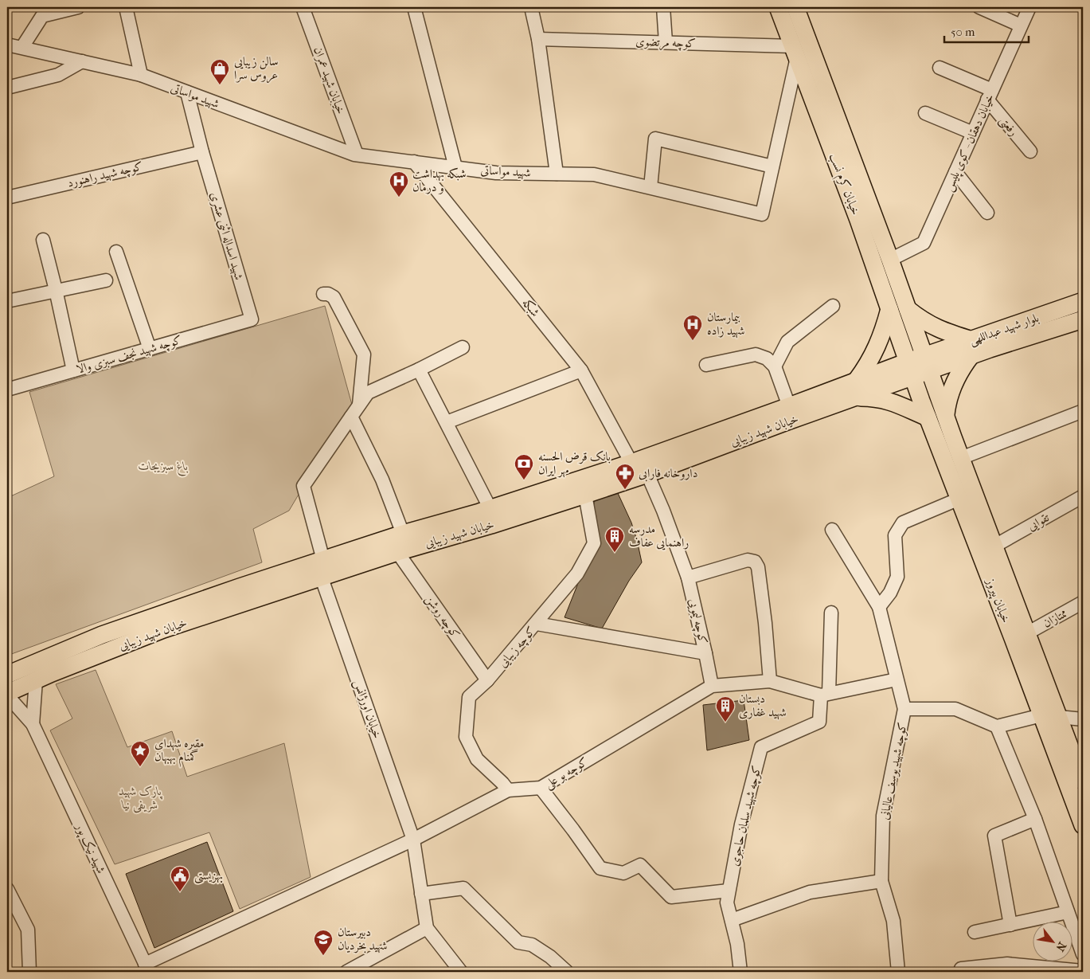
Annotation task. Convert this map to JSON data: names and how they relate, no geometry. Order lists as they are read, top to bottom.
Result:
{
  "streets": {
    "main road": [
      "خیابان کرم نسب",
      "بلوار شهید عبداللهی",
      "خیابان شهید زیبایی",
      "خیابان پیروز"
    ],
    "street": [
      "کوچه مرتضوی",
      "خیابان شهید عمران",
      "شهید مواساتی",
      "رفعتی",
      "خیابان دهقان - کوی پلیس",
      "کوچه شهید راهنورد",
      "شهید اسداله اثنی عشری",
      "شبکه",
      "کوچه شهید نجف سبزی والا",
      "تقوایی",
      "کوچه روشن",
      "ممتازان",
      "کوچه لیمویی",
      "کوچه زیبایی",
      "خیابان اورژانس",
      "کوچه شهید یوسف عالیانی",
      "کوچه بو علی",
      "کوچه شهید سلمان حاجوی",
      "شهید نیک پور"
    ]
  },
  "crossings": [
    ["کوچه مرتضوی", "شهید مواساتی"],
    ["کوچه مرتضوی", "خیابان کرم نسب"],
    ["خیابان شهید عمران", "شهید مواساتی"],
    ["شهید مواساتی", "خیابان کرم نسب"],
    ["شهید مواساتی", "شهید اسداله اثنی عشری"],
    ["شهید مواساتی", "شبکه"],
    ["رفعتی", "خیابان دهقان - کوی پلیس"],
    ["خیابان دهقان - کوی پلیس", "خیابان کرم نسب"],
    ["کوچه شهید راهنورد", "شهید اسداله اثنی عشری"],
    ["خیابان کرم نسب", "بلوار شهید عبداللهی"],
    ["خیابان کرم نسب", "خیابان شهید زیبایی"],
    ["خیابان کرم نسب", "خیابان پیروز"],
    ["شهید اسداله اثنی عشری", "کوچه شهید نجف سبزی والا"],
    ["شبکه", "خیابان شهید زیبایی"],
    ["بلوار شهید عبداللهی", "خیابان شهید زیبایی"],
    ["بلوار شهید عبداللهی", "خیابان پیروز"],
    ["خیابان شهید زیبایی", "خیابان پیروز"],
    ["خیابان شهید زیبایی", "کوچه روشن"],
    ["خیابان شهید زیبایی", "کوچه لیمویی"],
    ["خیابان شهید زیبایی", "کوچه زیبایی"],
    ["خیابان شهید زیبایی", "خیابان اورژانس"],
    ["خیابان شهید زیبایی", "شهید نیک پور"],
    ["تقوایی", "خیابان پیروز"],
    ["خیابان پیروز", "ممتازان"],
    ["کوچه روشن", "کوچه زیبایی"],
    ["کوچه لیمویی", "کوچه زیبایی"],
    ["کوچه زیبایی", "کوچه بو علی"],
    ["خیابان اورژانس", "کوچه بو علی"],
    ["کوچه بو علی", "شهید نیک پور"]
  ],
  "parks": ["باغ سبزیجات", "پارک شهید شریفی نیا"],
  "places": {
    "shop": ["سالن زیبایی عروس سرا"],
    "hospital": ["شبکه بهداشت و درمان", "بیمارستان شهید زاده"],
    "bank": ["بانک قرض الحسنه مهر ایران"],
    "pharmacy": ["داروخانه فارابی"],
    "building": ["مدرسه راهنمایی عفاف", "دبستان شهید غفاری"],
    "place": ["مقبره شهدای گمنام بهبهان"],
    "public building": ["بهزیستی"],
    "school or university": ["دبیرستان شهید بخردیان"]
  },
  "scale_bar": "50 m",
  "north": "bottom right"
}
